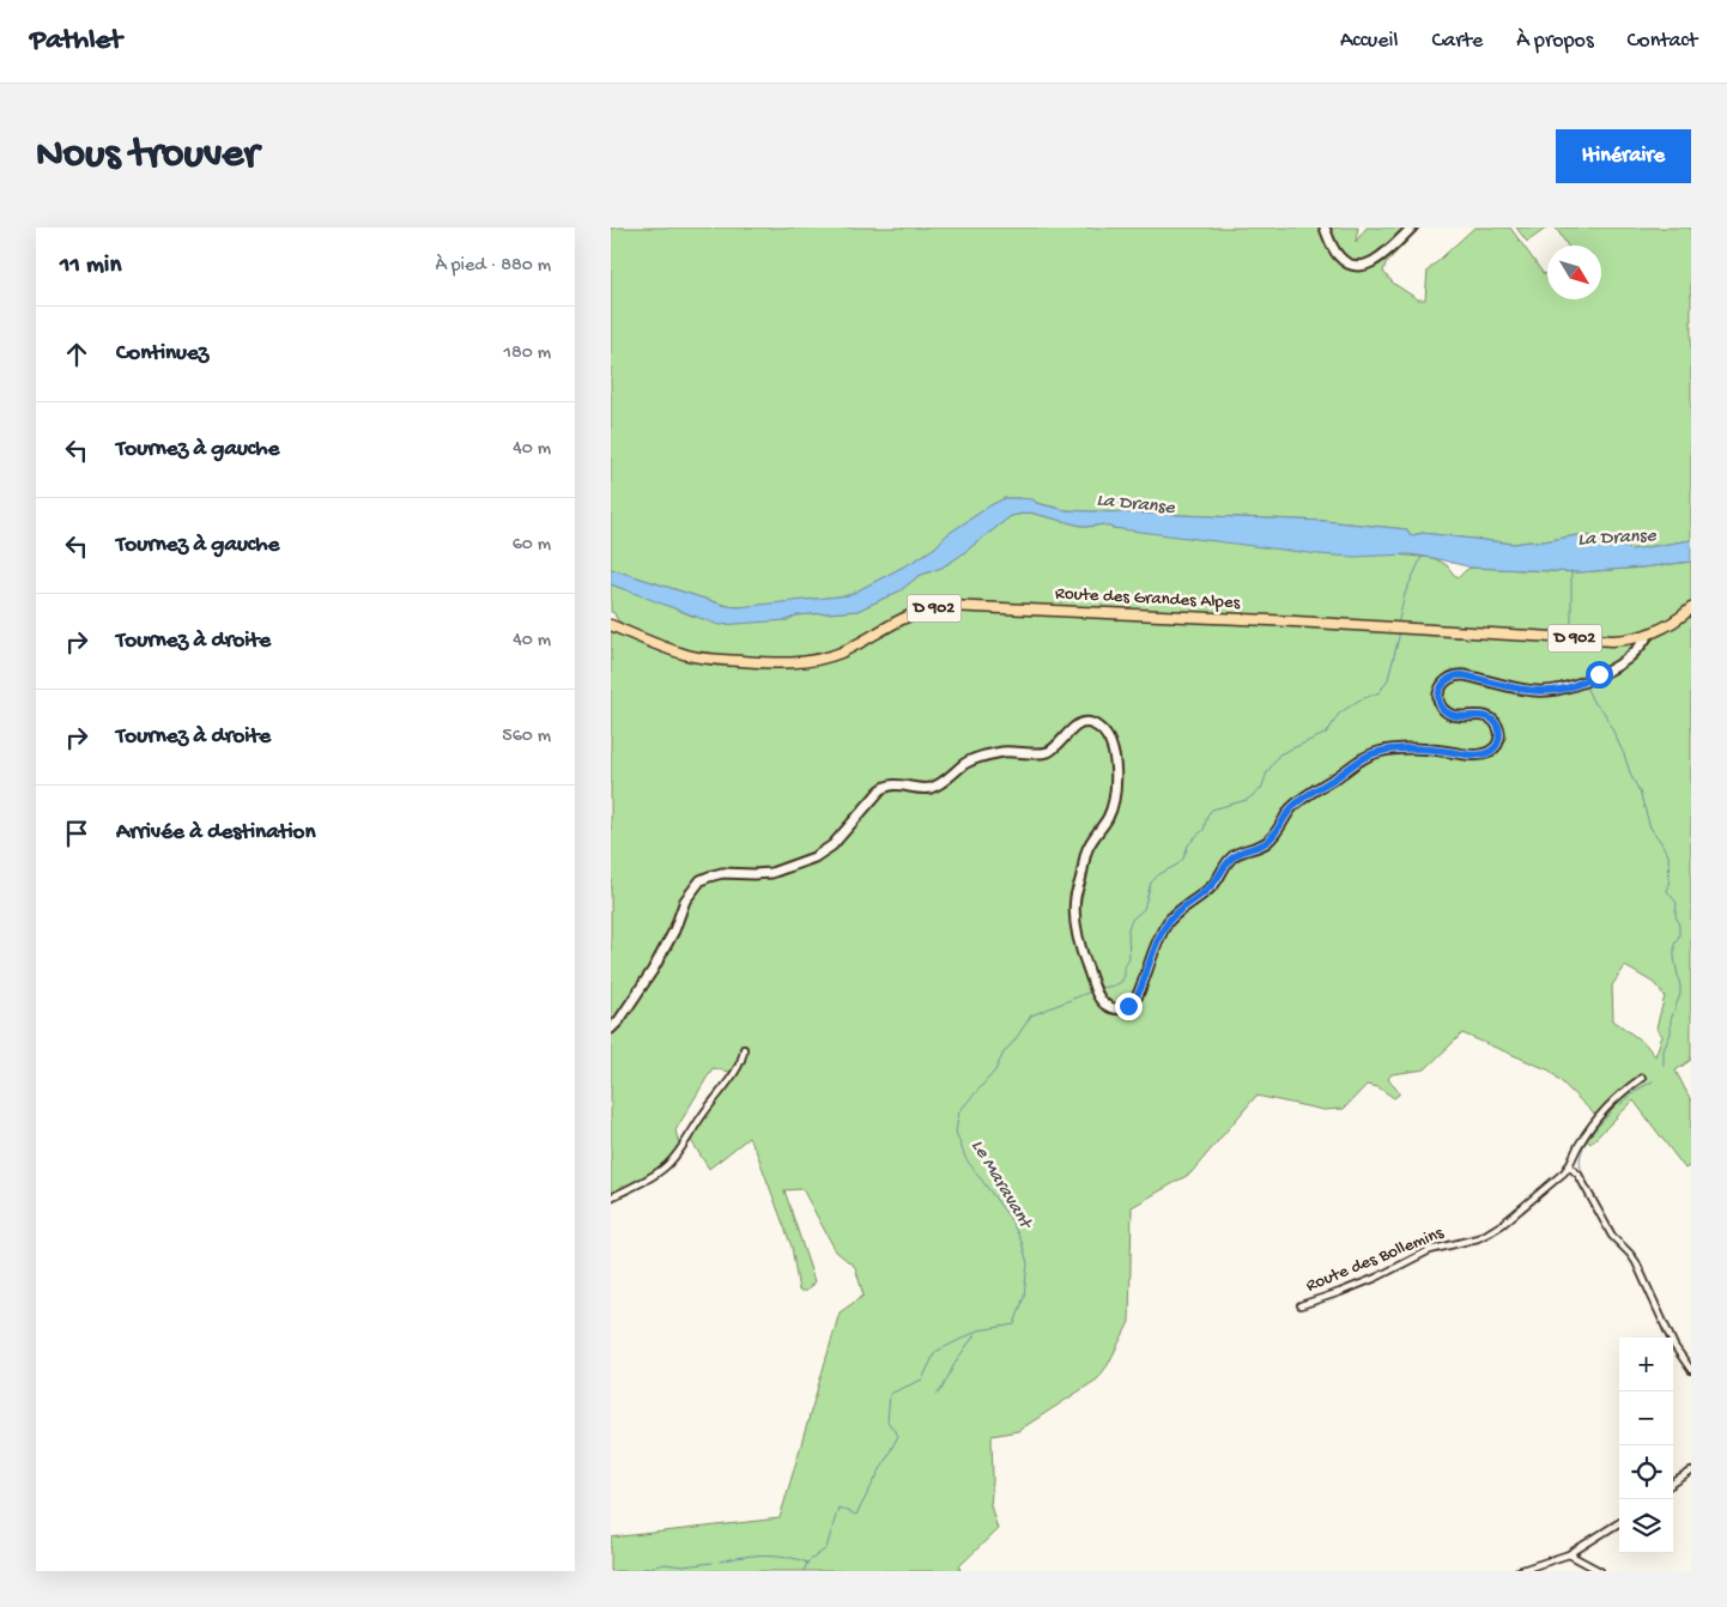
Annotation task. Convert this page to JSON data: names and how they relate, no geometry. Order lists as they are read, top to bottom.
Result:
{
  "streets": {
    "main road": ["Route des Grandes Alpes", "D 902"],
    "street": ["Route des Bollemins"]
  },
  "water": ["La Dranse", "Le Maravant"],
  "north": "bottom right",
  "page": {
    "header": "Pathlet",
    "nav": [
      "Accueil",
      "Carte",
      "À propos",
      "Contact"
    ],
    "buttons": "Itinéraire",
    "title": "Nous trouver",
    "heading": ["11 min", "À pied · 880 m"],
    "list": [
      ["Continuez", "180 m"],
      ["Tournez à gauche", "40 m"],
      ["Tournez à gauche", "60 m"],
      ["Tournez à droite", "40 m"],
      ["Tournez à droite", "560 m"],
      "Arrivée à destination"
    ],
    "map_buttons": ["+", "−"]
  }
}
